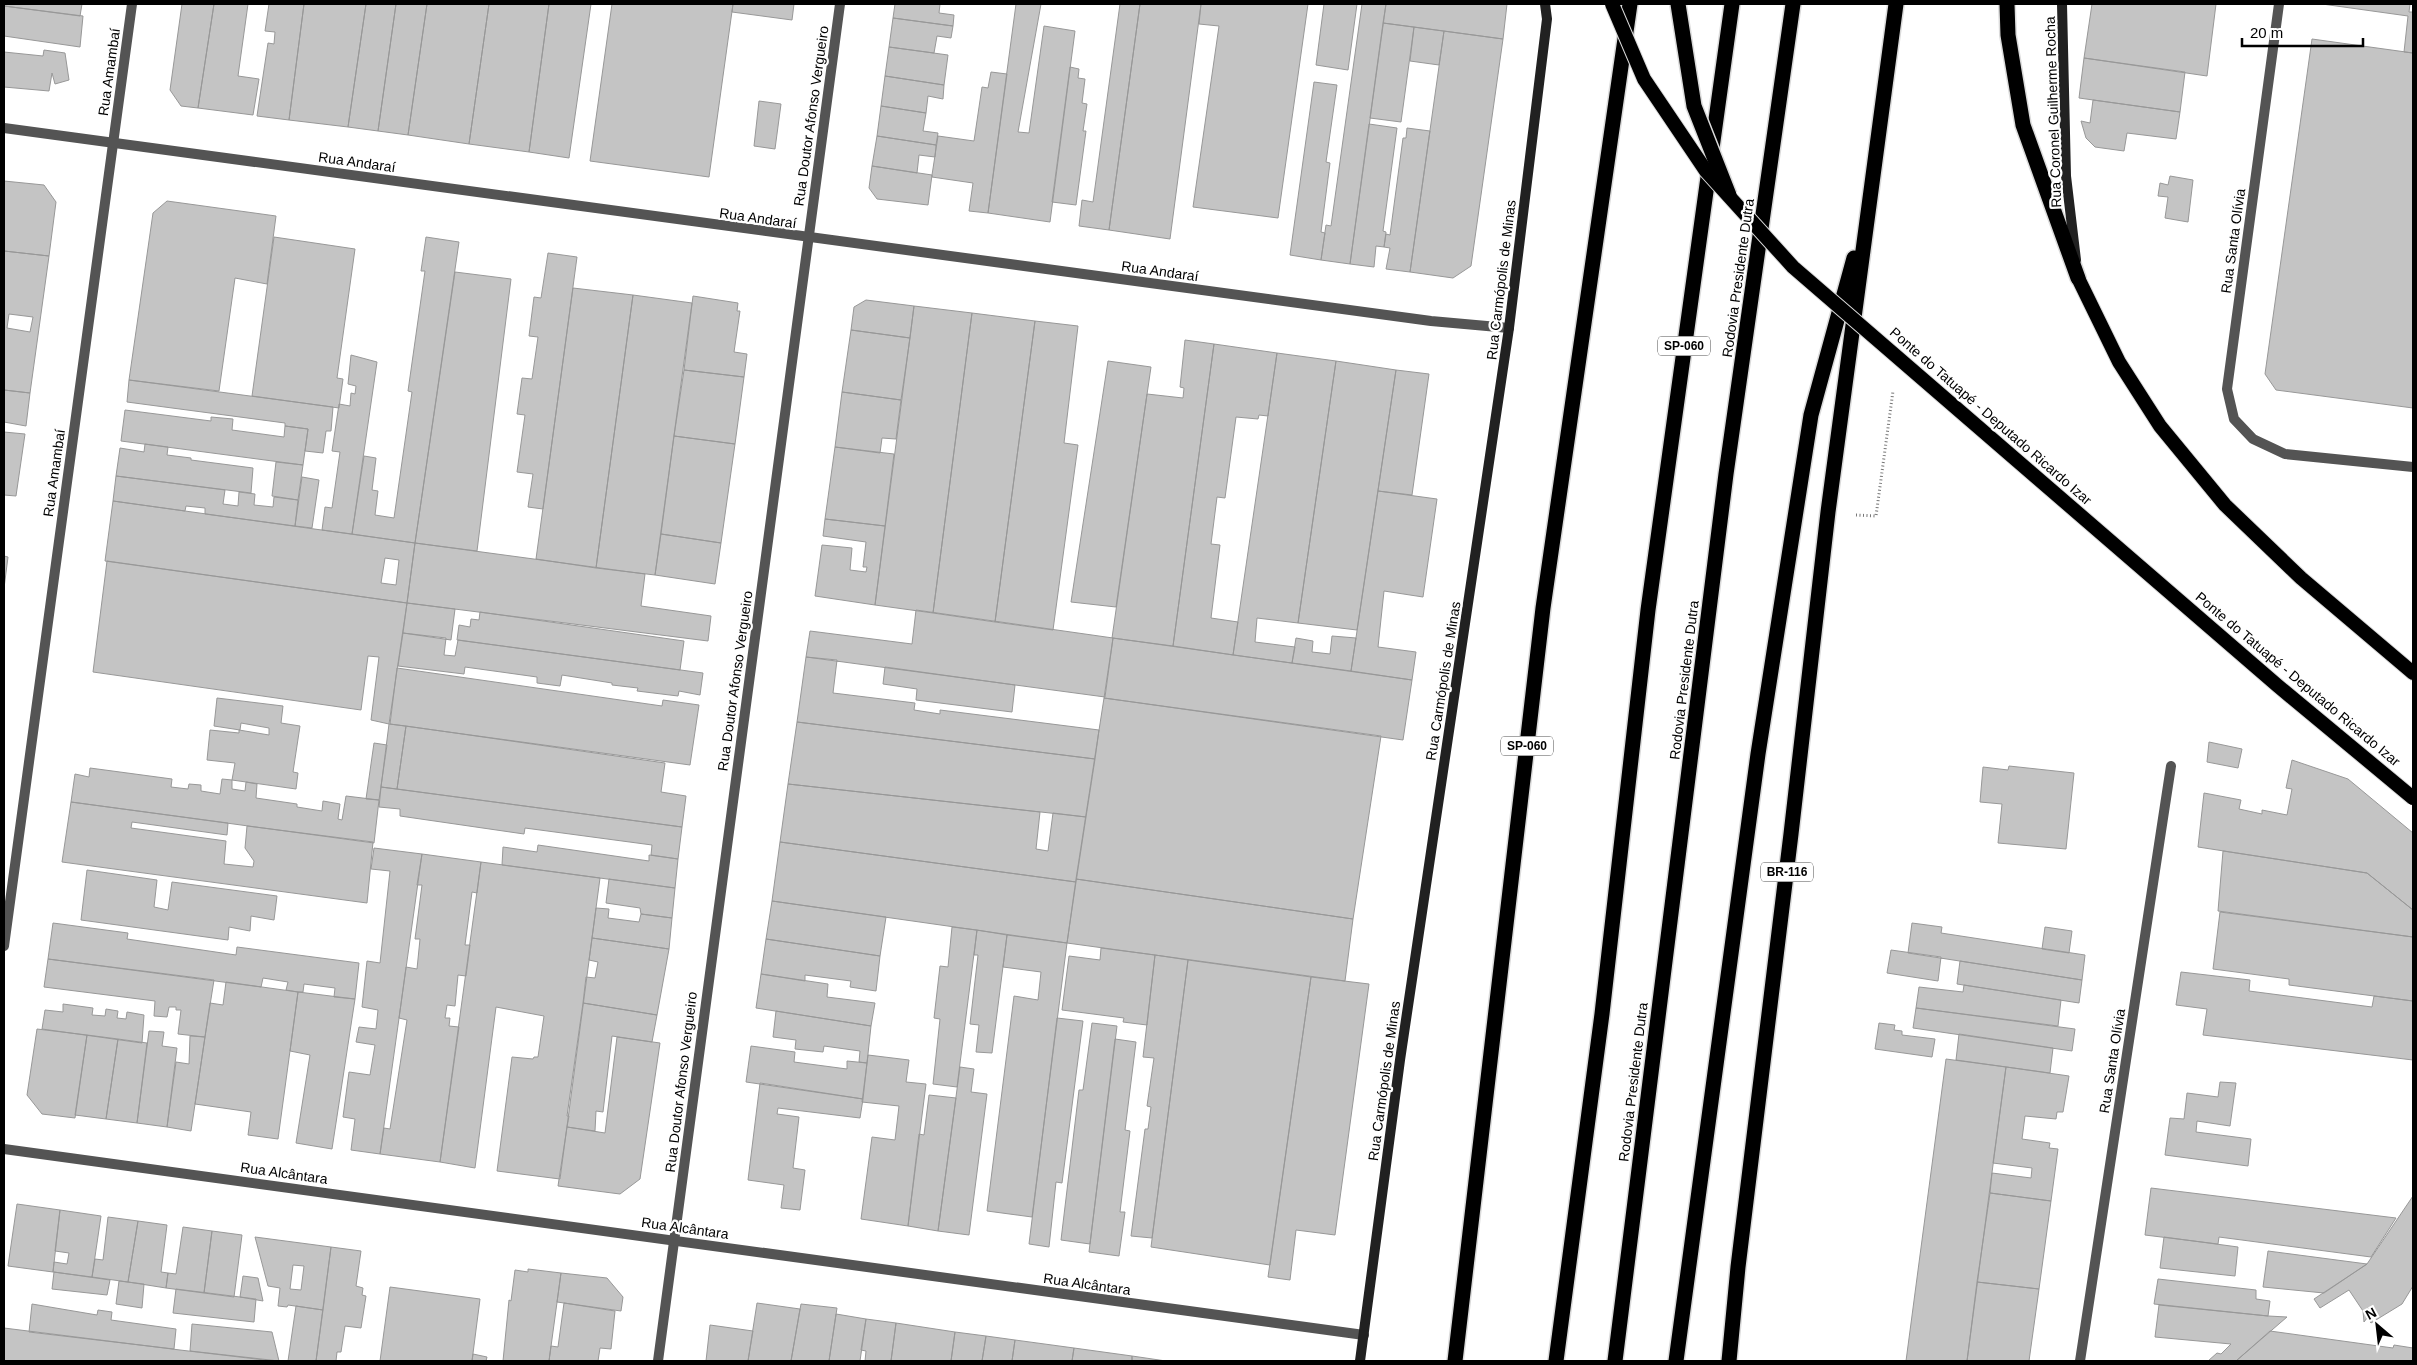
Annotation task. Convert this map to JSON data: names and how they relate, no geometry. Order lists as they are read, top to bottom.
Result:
{
  "streets": {
    "highway": [
      "Rodovia Presidente Dutra",
      "SP-060",
      "Ponte do Tatuapé - Deputado Ricardo Izar",
      "BR-116"
    ],
    "main road": ["Rua Coronel Guilherme Rocha", "Rua Carmópolis de Minas"],
    "street": [
      "Rua Amambaí",
      "Rua Doutor Afonso Vergueiro",
      "Rua Andaraí",
      "Rua Santa Olívia",
      "Rua Alcântara"
    ]
  },
  "crossings": [
    ["Rua Amambaí", "Rua Andaraí"],
    ["Rua Doutor Afonso Vergueiro", "Rua Andaraí"],
    ["Rua Doutor Afonso Vergueiro", "Rua Alcântara"],
    ["Rua Andaraí", "Rua Carmópolis de Minas"],
    ["Rua Carmópolis de Minas", "Rua Alcântara"]
  ],
  "scale_bar": "20 m",
  "north": "top left"
}
